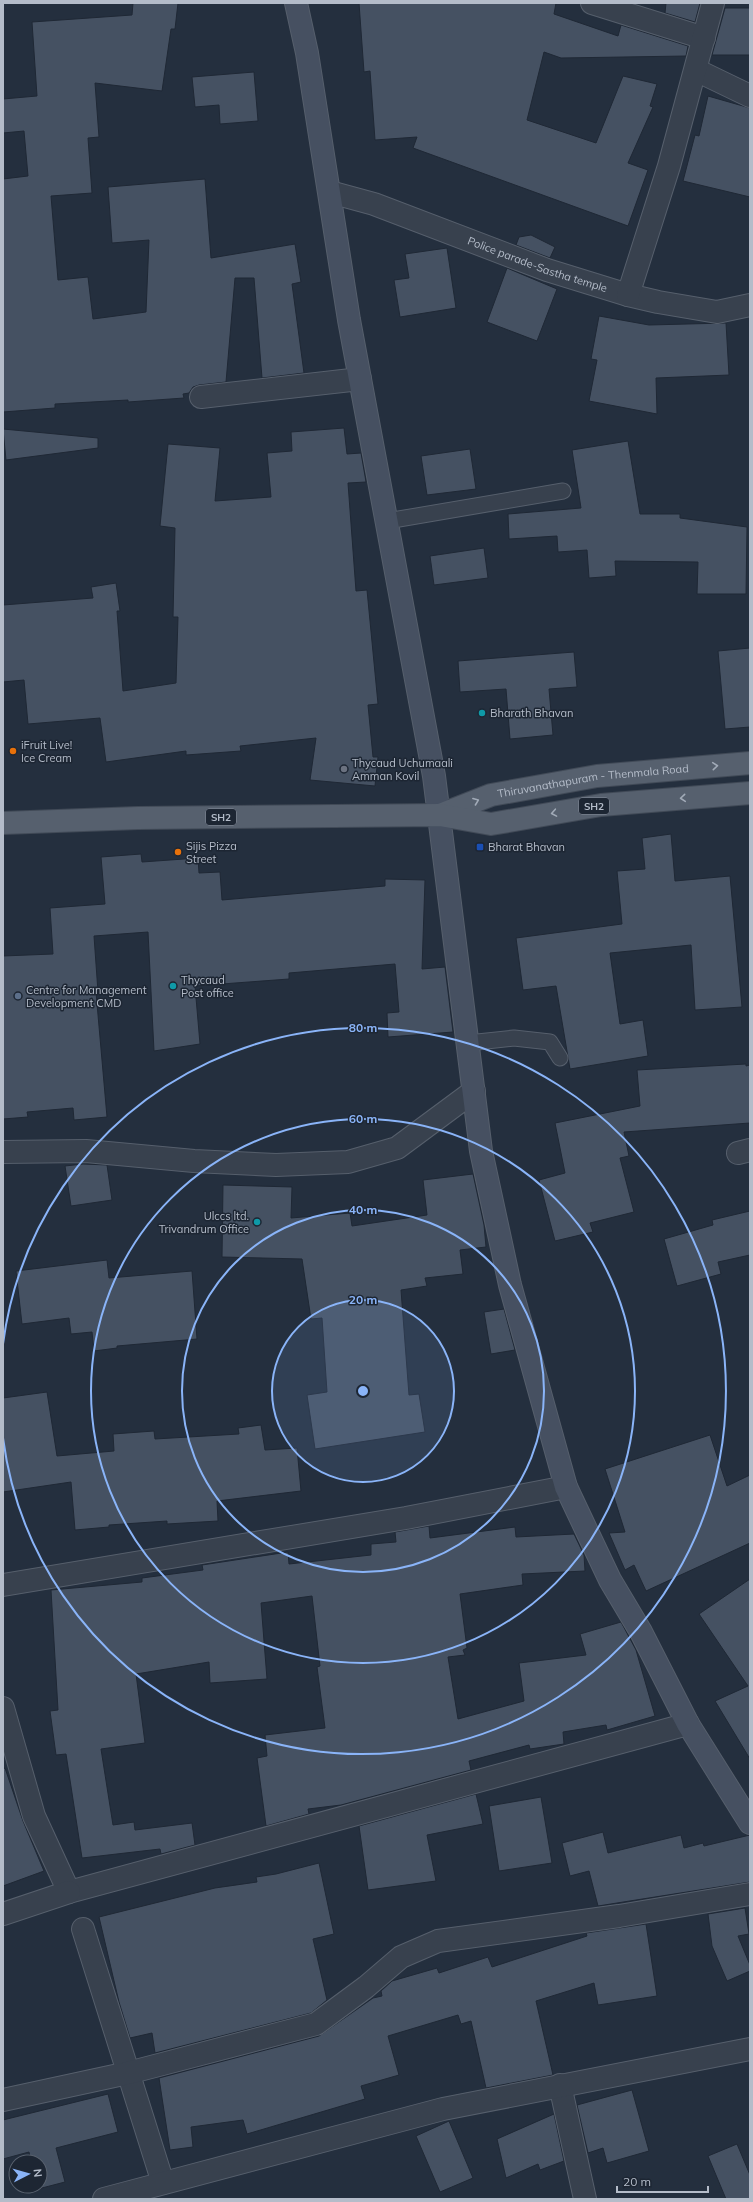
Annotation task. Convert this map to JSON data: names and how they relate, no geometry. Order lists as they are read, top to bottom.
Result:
{
  "streets": {
    "main road": ["Thiruvanathapuram - Thenmala Road", "SH2"],
    "street": ["Police parade-Sastha temple"]
  },
  "places": {
    "other": [
      "Bharath Bhavan",
      "iFruit Live! Ice Cream",
      "Thycaud Uchumaali Amman Kovil",
      "Sijis Pizza Street",
      "Thycaud Post office",
      "Centre for Management Development CMD",
      "Ulccs ltd. Trivandrum Office"
    ],
    "transit": ["Bharat Bhavan"]
  },
  "scale_bar": "20 m",
  "north": "right",
  "rings": [
    "80 m",
    "60 m",
    "40 m",
    "20 m"
  ]
}
